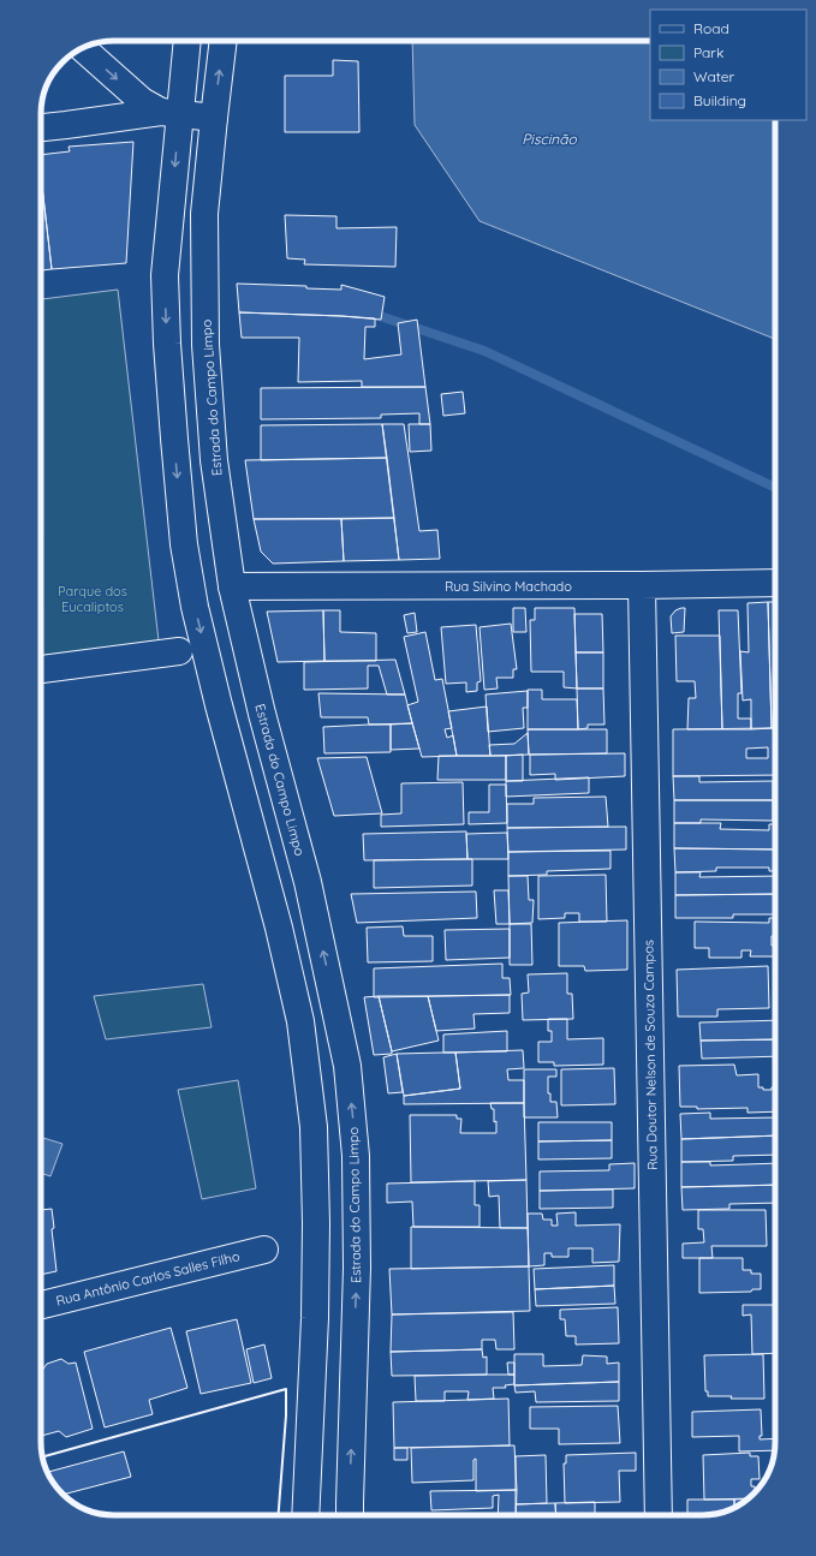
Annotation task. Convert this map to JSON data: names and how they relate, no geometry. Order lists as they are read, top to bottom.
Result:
{
  "streets": {
    "main road": [
      "Estrada do Campo Limpo",
      "Rua Silvino Machado",
      "Rua Doutor Nelson de Souza Campos",
      "Rua Antônio Carlos Salles Filho"
    ]
  },
  "crossings": [
    ["Estrada do Campo Limpo", "Rua Silvino Machado"],
    ["Rua Silvino Machado", "Rua Doutor Nelson de Souza Campos"]
  ],
  "water": ["Piscinão"],
  "parks": ["Parque dos Eucaliptos"],
  "legend": [
    "Road",
    "Park",
    "Water",
    "Building"
  ]
}
